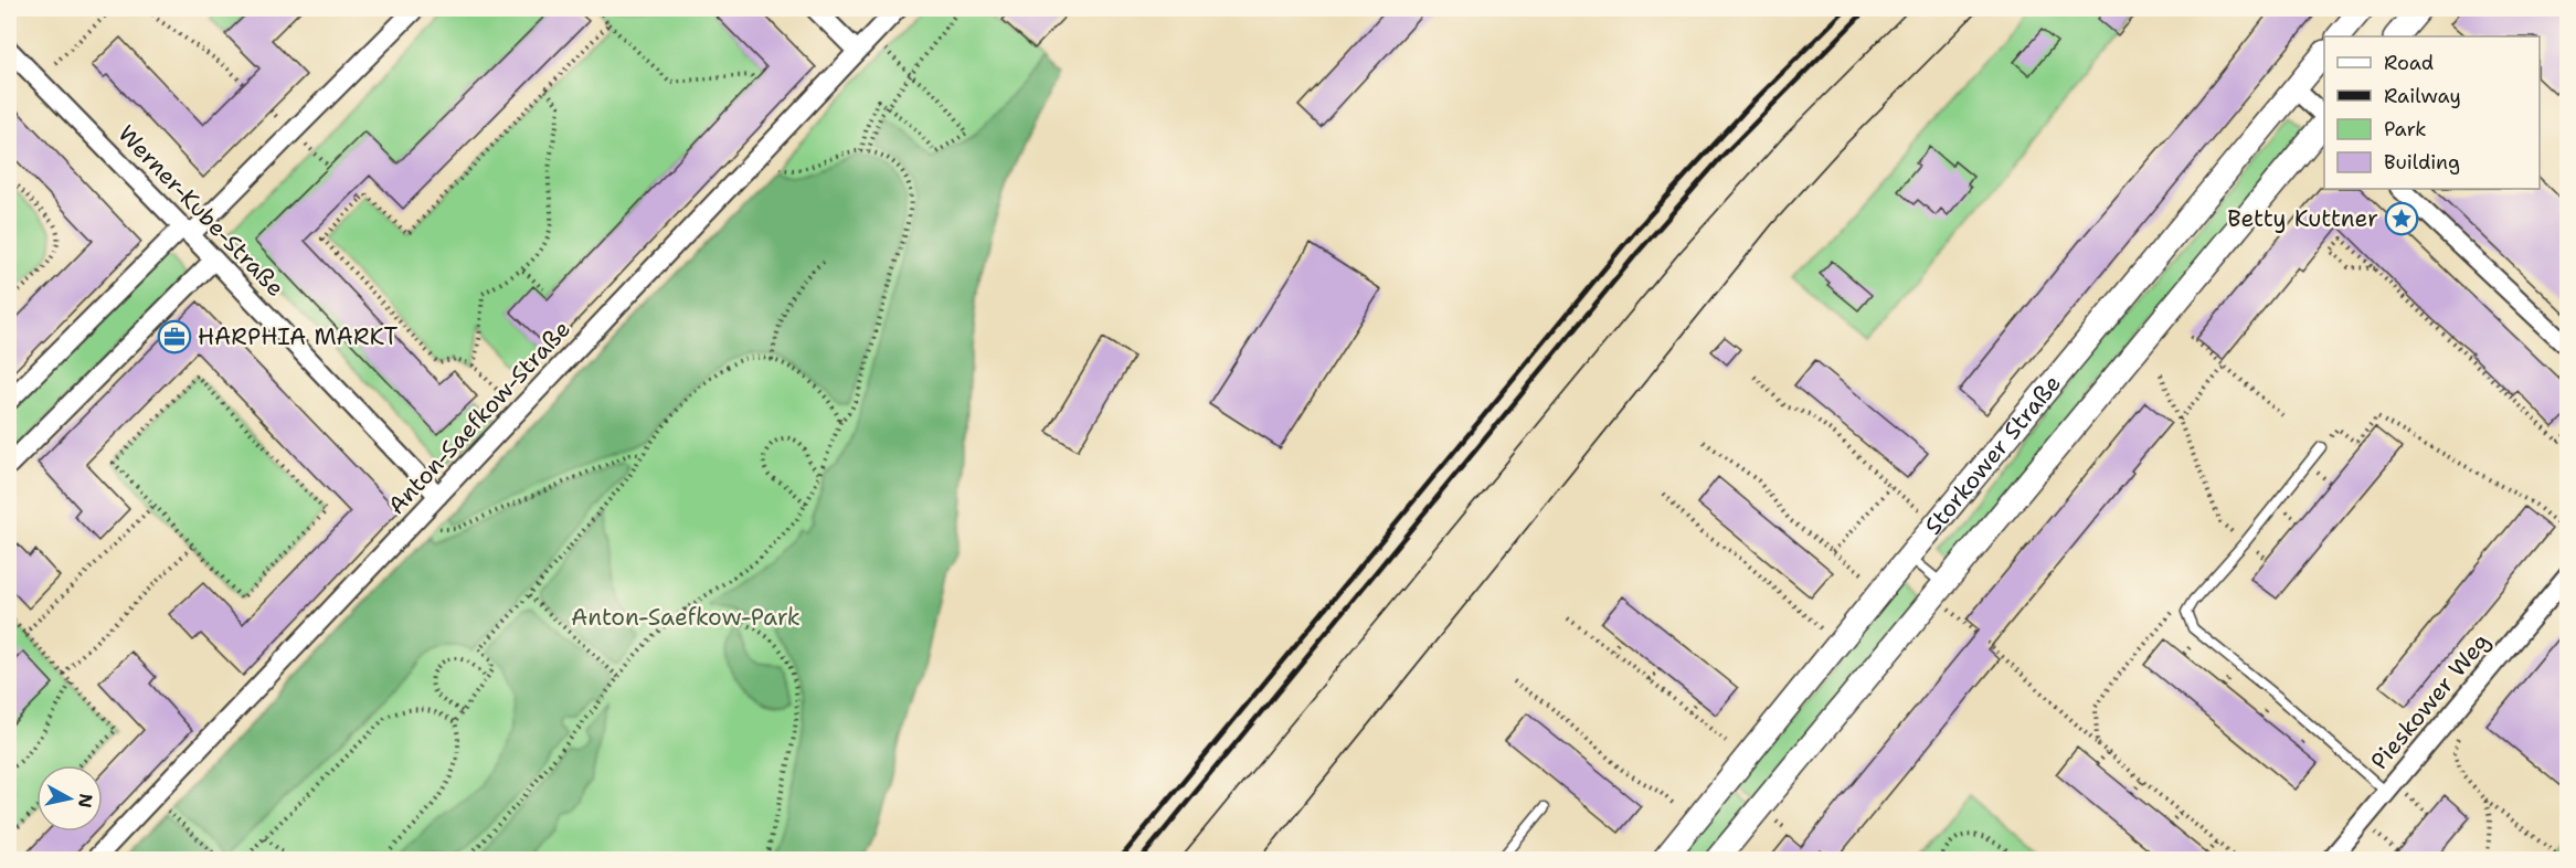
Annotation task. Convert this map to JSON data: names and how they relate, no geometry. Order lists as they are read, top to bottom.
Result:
{
  "streets": {
    "street": [
      "Werner-Kube-Straße",
      "Anton-Saefkow-Straße",
      "Storkower Straße",
      "Pieskower Weg"
    ]
  },
  "crossings": [
    ["Werner-Kube-Straße", "Anton-Saefkow-Straße"]
  ],
  "parks": ["Anton-Saefkow-Park"],
  "places": {
    "place": ["Betty Kuttner"],
    "office": ["HARPHIA MARKT"]
  },
  "legend": [
    "Road",
    "Railway",
    "Park",
    "Building"
  ],
  "north": "right"
}
